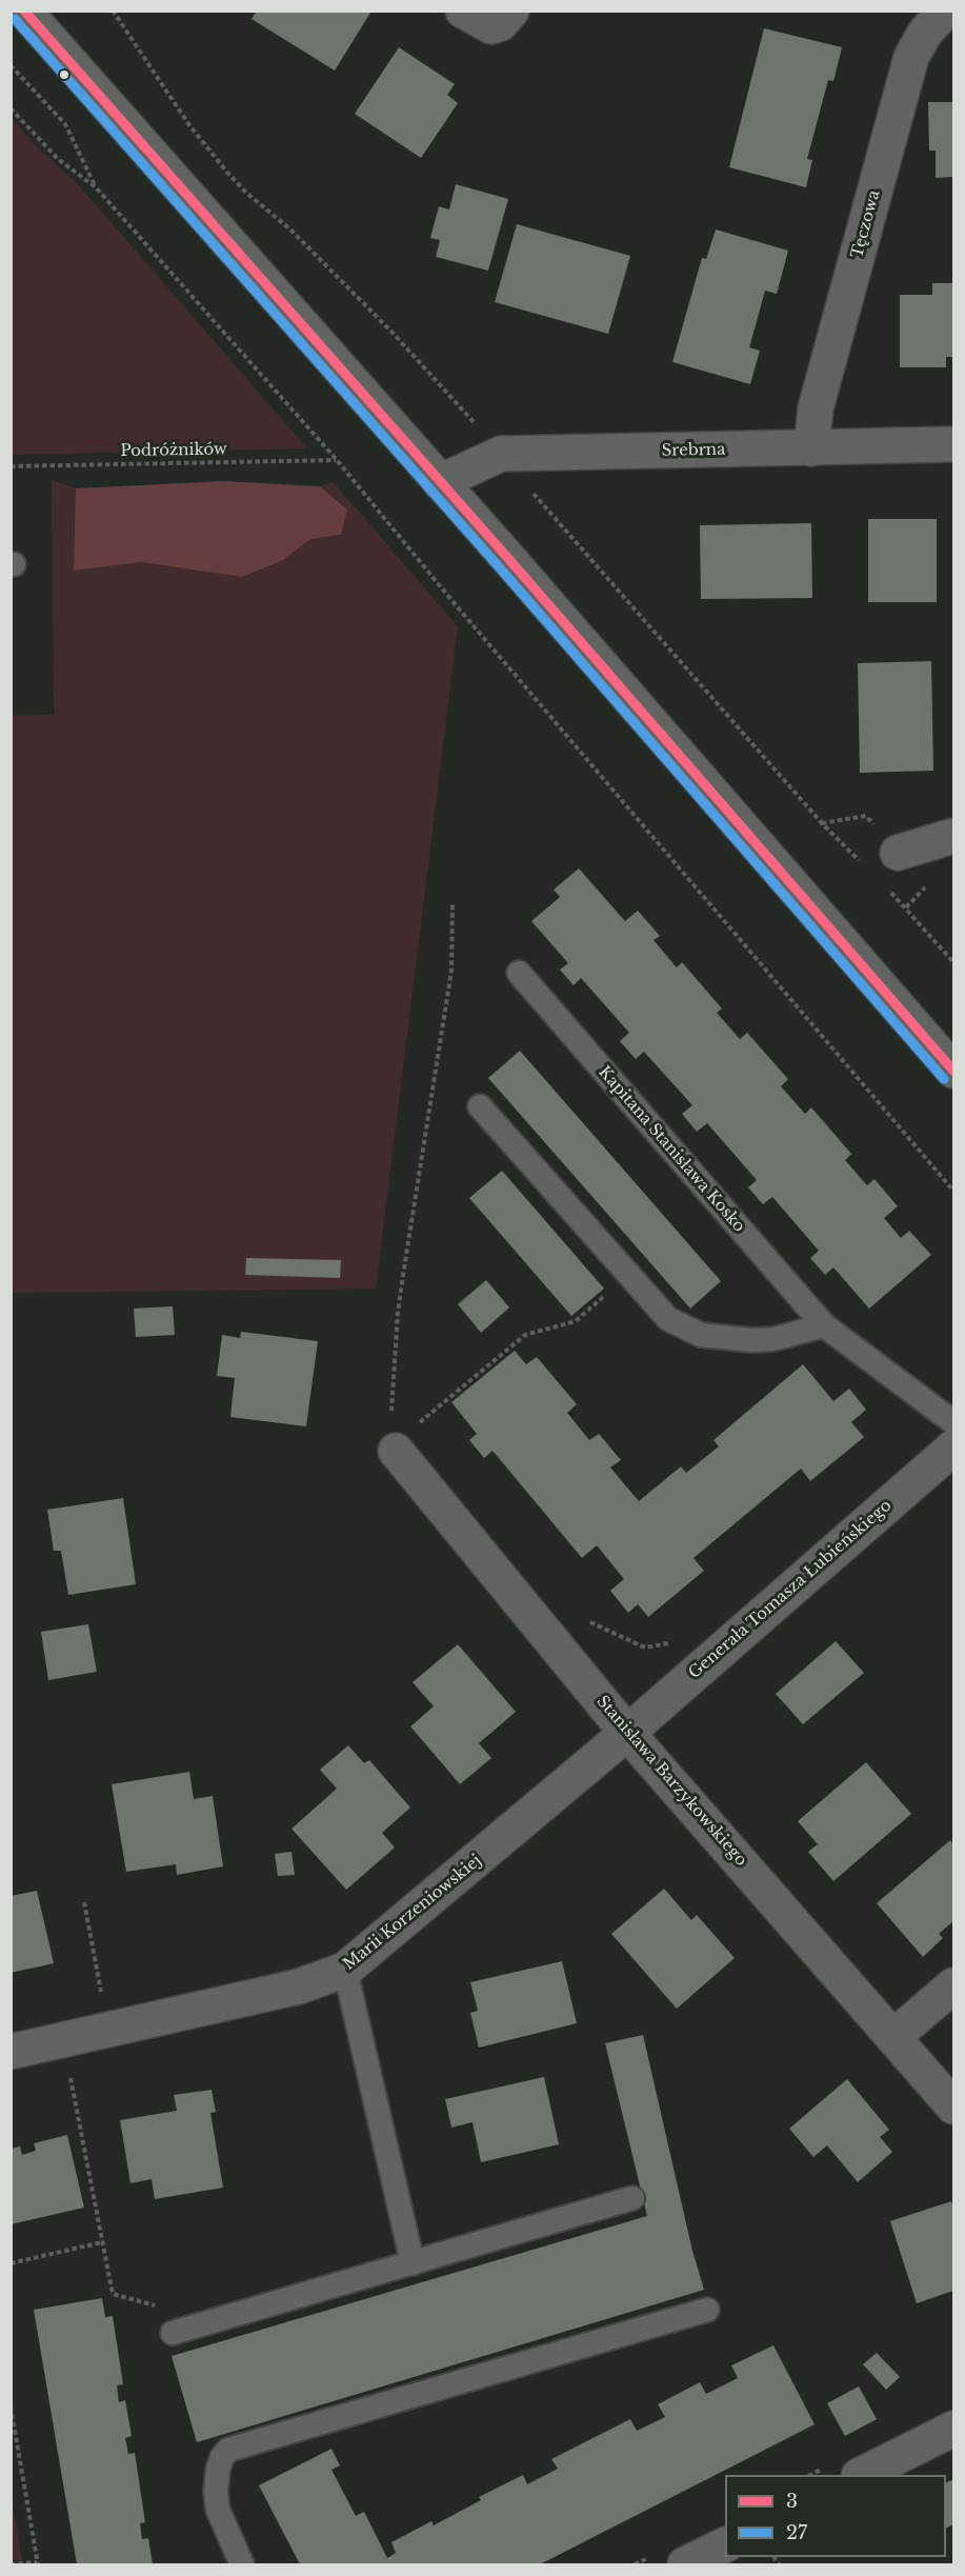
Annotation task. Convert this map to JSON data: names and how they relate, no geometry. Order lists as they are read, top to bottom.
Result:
{
  "streets": {
    "street": [
      "Tęczowa",
      "Srebrna",
      "Generała Tomasza Łubieńskiego",
      "Stanisława Barzykowskiego",
      "Marii Korzeniowskiej"
    ],
    "lane": ["Kapitana Stanisława Kosko"],
    "path": ["Podróżników"]
  },
  "crossings": [
    ["Tęczowa", "Srebrna"],
    ["Generała Tomasza Łubieńskiego", "Stanisława Barzykowskiego"],
    ["Generała Tomasza Łubieńskiego", "Marii Korzeniowskiej"],
    ["Stanisława Barzykowskiego", "Marii Korzeniowskiej"]
  ],
  "lines": ["transit line 3", "transit line 27"],
  "legend": ["3", "27"]
}
